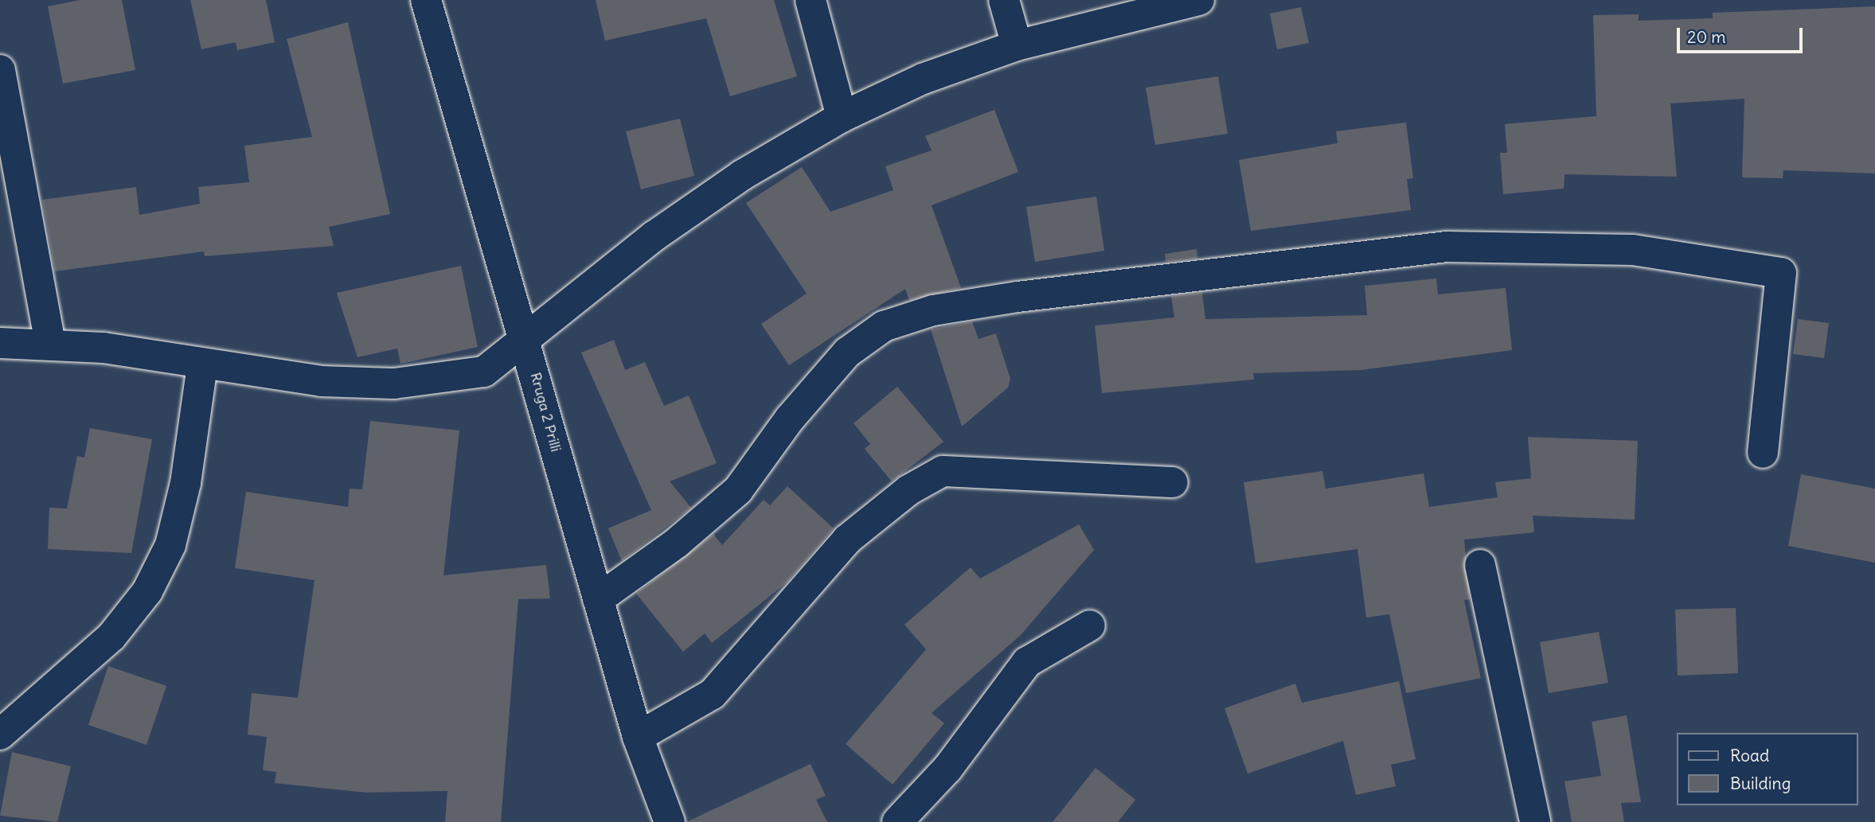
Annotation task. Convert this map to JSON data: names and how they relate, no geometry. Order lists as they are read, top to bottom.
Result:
{
  "streets": {
    "street": ["Rruga 2 Prilli"]
  },
  "legend": ["Road", "Building"],
  "scale_bar": "20 m"
}
